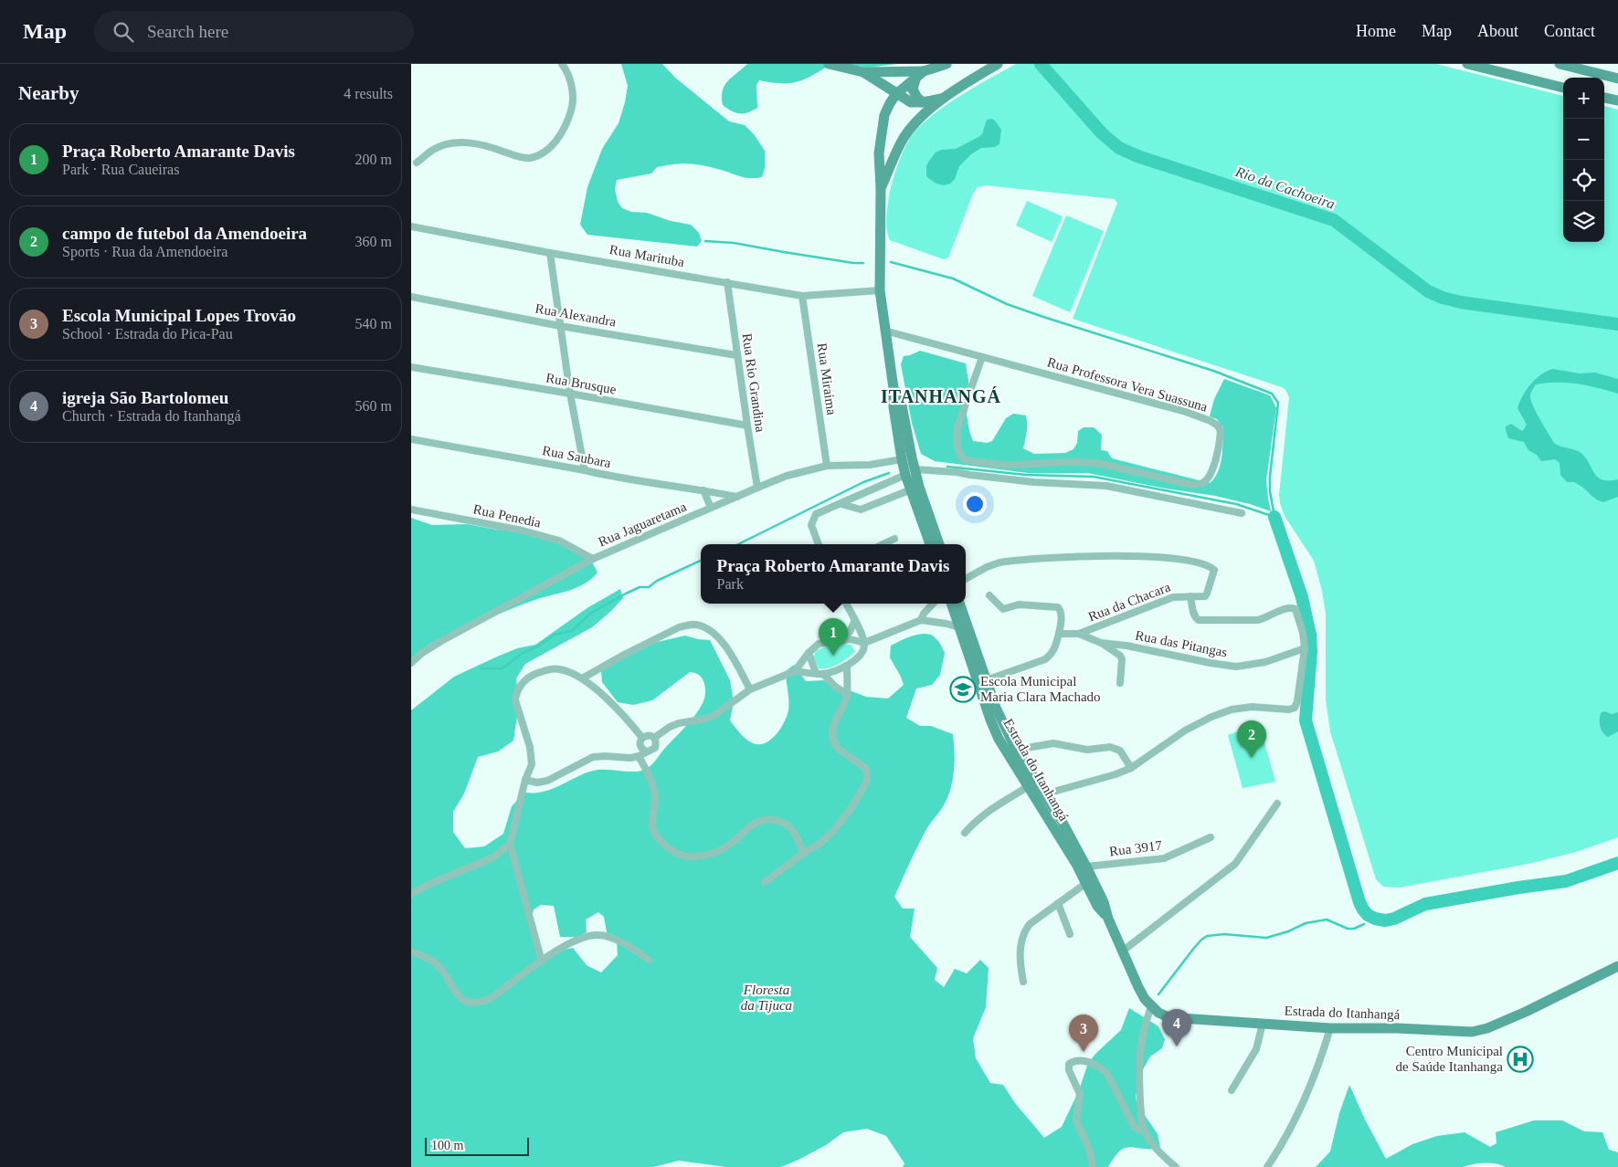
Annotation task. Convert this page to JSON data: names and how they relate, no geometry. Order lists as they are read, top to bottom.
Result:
{
  "streets": {
    "main road": ["Estrada do Itanhangá"],
    "street": [
      "Rua Marituba",
      "Rua Alexandra",
      "Rua Miraima",
      "Rua Rio Grandina",
      "Rua Brusque",
      "Rua Professora Vera Suassuna",
      "Rua Saubara",
      "Rua Penedia",
      "Rua Jaguaretama",
      "Rua da Chacara",
      "Rua das Pitangas",
      "Rua 3917"
    ]
  },
  "crossings": [
    ["Rua Marituba", "Rua Miraima"],
    ["Rua Marituba", "Rua Rio Grandina"],
    ["Rua Alexandra", "Rua Rio Grandina"],
    ["Rua Miraima", "Rua Jaguaretama"],
    ["Rua Rio Grandina", "Rua Brusque"],
    ["Rua Rio Grandina", "Rua Jaguaretama"],
    ["Rua Saubara", "Rua Jaguaretama"],
    ["Rua Penedia", "Rua Jaguaretama"],
    ["Rua da Chacara", "Rua das Pitangas"],
    ["Estrada do Itanhangá", "Rua 3917"]
  ],
  "districts": ["ITANHANGÁ"],
  "water": ["Rio da Cachoeira"],
  "parks": ["Floresta da Tijuca"],
  "places": {
    "school or university": ["Escola Municipal Maria Clara Machado"],
    "hospital": ["Centro Municipal de Saúde Itanhanga"]
  },
  "scale_bar": "100 m",
  "page": {
    "header": "Map",
    "search": "Search here",
    "nav": [
      "Home",
      "Map",
      "About",
      "Contact"
    ],
    "heading": ["Nearby", "4 results"],
    "map_buttons": ["+", "−"],
    "list": [
      {
        "mark": "1",
        "name": "Praça Roberto Amarante Davis",
        "note": "Park · Rua Caueiras",
        "value": "200 m"
      },
      {
        "mark": "2",
        "name": "campo de futebol da Amendoeira",
        "note": "Sports · Rua da Amendoeira",
        "value": "360 m"
      },
      {
        "mark": "3",
        "name": "Escola Municipal Lopes Trovão",
        "note": "School · Estrada do Pica-Pau",
        "value": "540 m"
      },
      {
        "mark": "4",
        "name": "igreja São Bartolomeu",
        "note": "Church · Estrada do Itanhangá",
        "value": "560 m"
      }
    ],
    "popup": ["Praça Roberto Amarante Davis", "Park"],
    "pins": [
      "1",
      "2",
      "4",
      "3"
    ],
    "scale": "100 m"
  }
}
